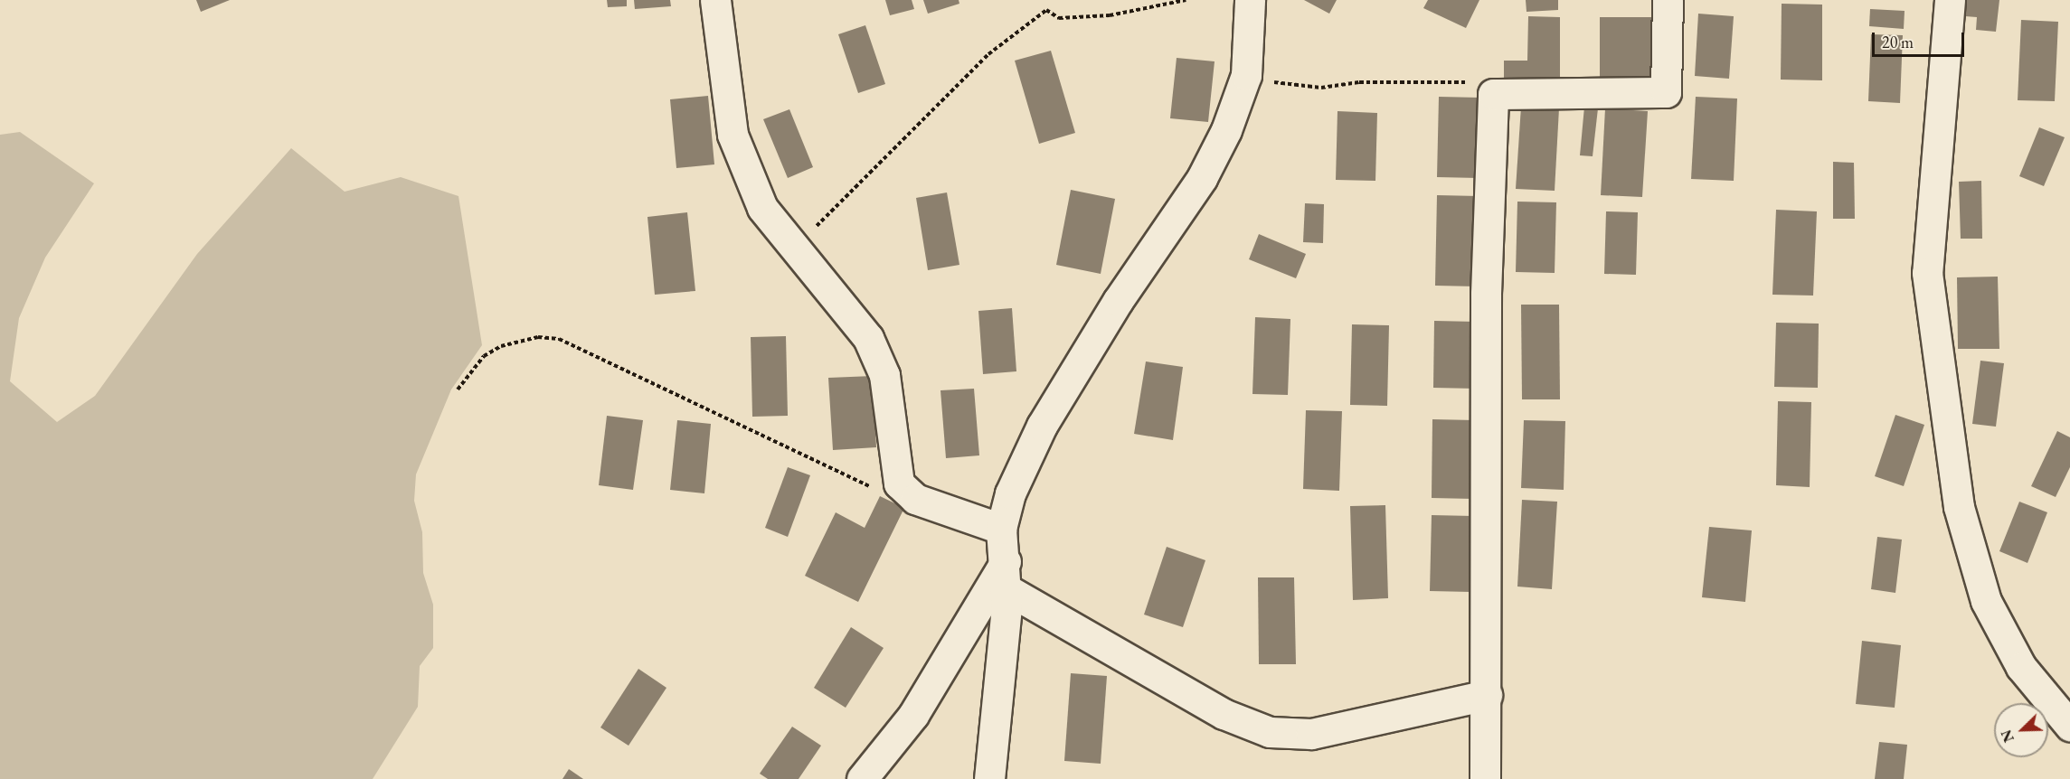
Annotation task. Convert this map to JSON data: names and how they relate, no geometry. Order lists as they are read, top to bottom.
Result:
{
  "scale_bar": "20 m",
  "north": "bottom left"
}
